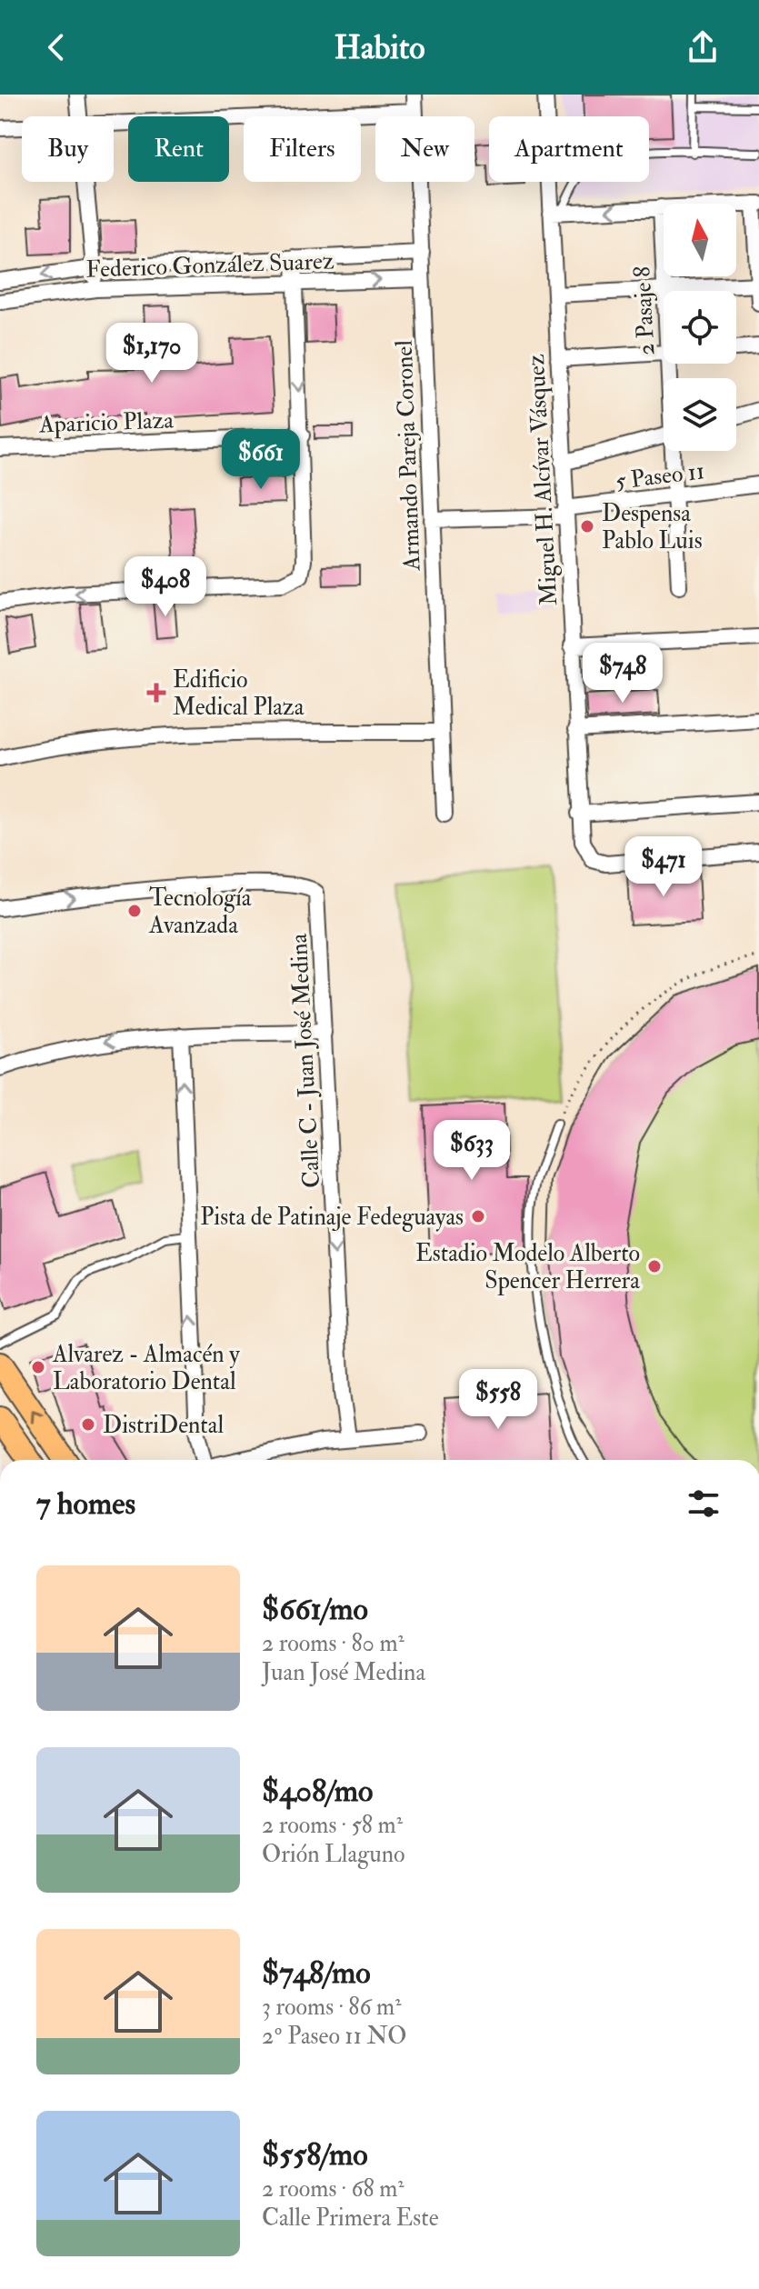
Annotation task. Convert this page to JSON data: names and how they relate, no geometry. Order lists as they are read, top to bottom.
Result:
{
  "streets": {
    "street": [
      "Federico González Suarez",
      "2 Pasaje 8",
      "Aparicio Plaza",
      "Armando Pareja Coronel",
      "5 Paseo 11",
      "Miguel H. Alcívar Vásquez",
      "Calle C - Juan José Medina"
    ]
  },
  "crossings": [
    ["Federico González Suarez", "Armando Pareja Coronel"],
    ["2 Pasaje 8", "5 Paseo 11"],
    ["Armando Pareja Coronel", "5 Paseo 11"],
    ["5 Paseo 11", "Miguel H. Alcívar Vásquez"]
  ],
  "places": {
    "other": [
      "Despensa Pablo Luis",
      "Tecnología Avanzada",
      "Pista de Patinaje Fedeguayas",
      "Estadio Modelo Alberto Spencer Herrera",
      "Alvarez - Almacén y Laboratorio Dental",
      "DistriDental"
    ],
    "health": ["Edificio Medical Plaza"]
  },
  "north": "top",
  "page": {
    "header": "Habito",
    "chip": [
      "Buy",
      "Rent",
      "Filters",
      "New",
      "Apartment"
    ],
    "price": [
      "$1,170",
      "$661",
      "$408",
      "$748",
      "$471",
      "$633",
      "$558"
    ],
    "heading": "7 homes",
    "list": [
      {
        "name": "$661/mo",
        "note": "2 rooms · 80 m² · Juan José Medina"
      },
      {
        "name": "$408/mo",
        "note": "2 rooms · 58 m² · Orión Llaguno"
      },
      {
        "name": "$748/mo",
        "note": "3 rooms · 86 m² · 2º Paseo 11 NO"
      },
      {
        "name": "$558/mo",
        "note": "2 rooms · 68 m² · Calle Primera Este"
      }
    ]
  }
}
